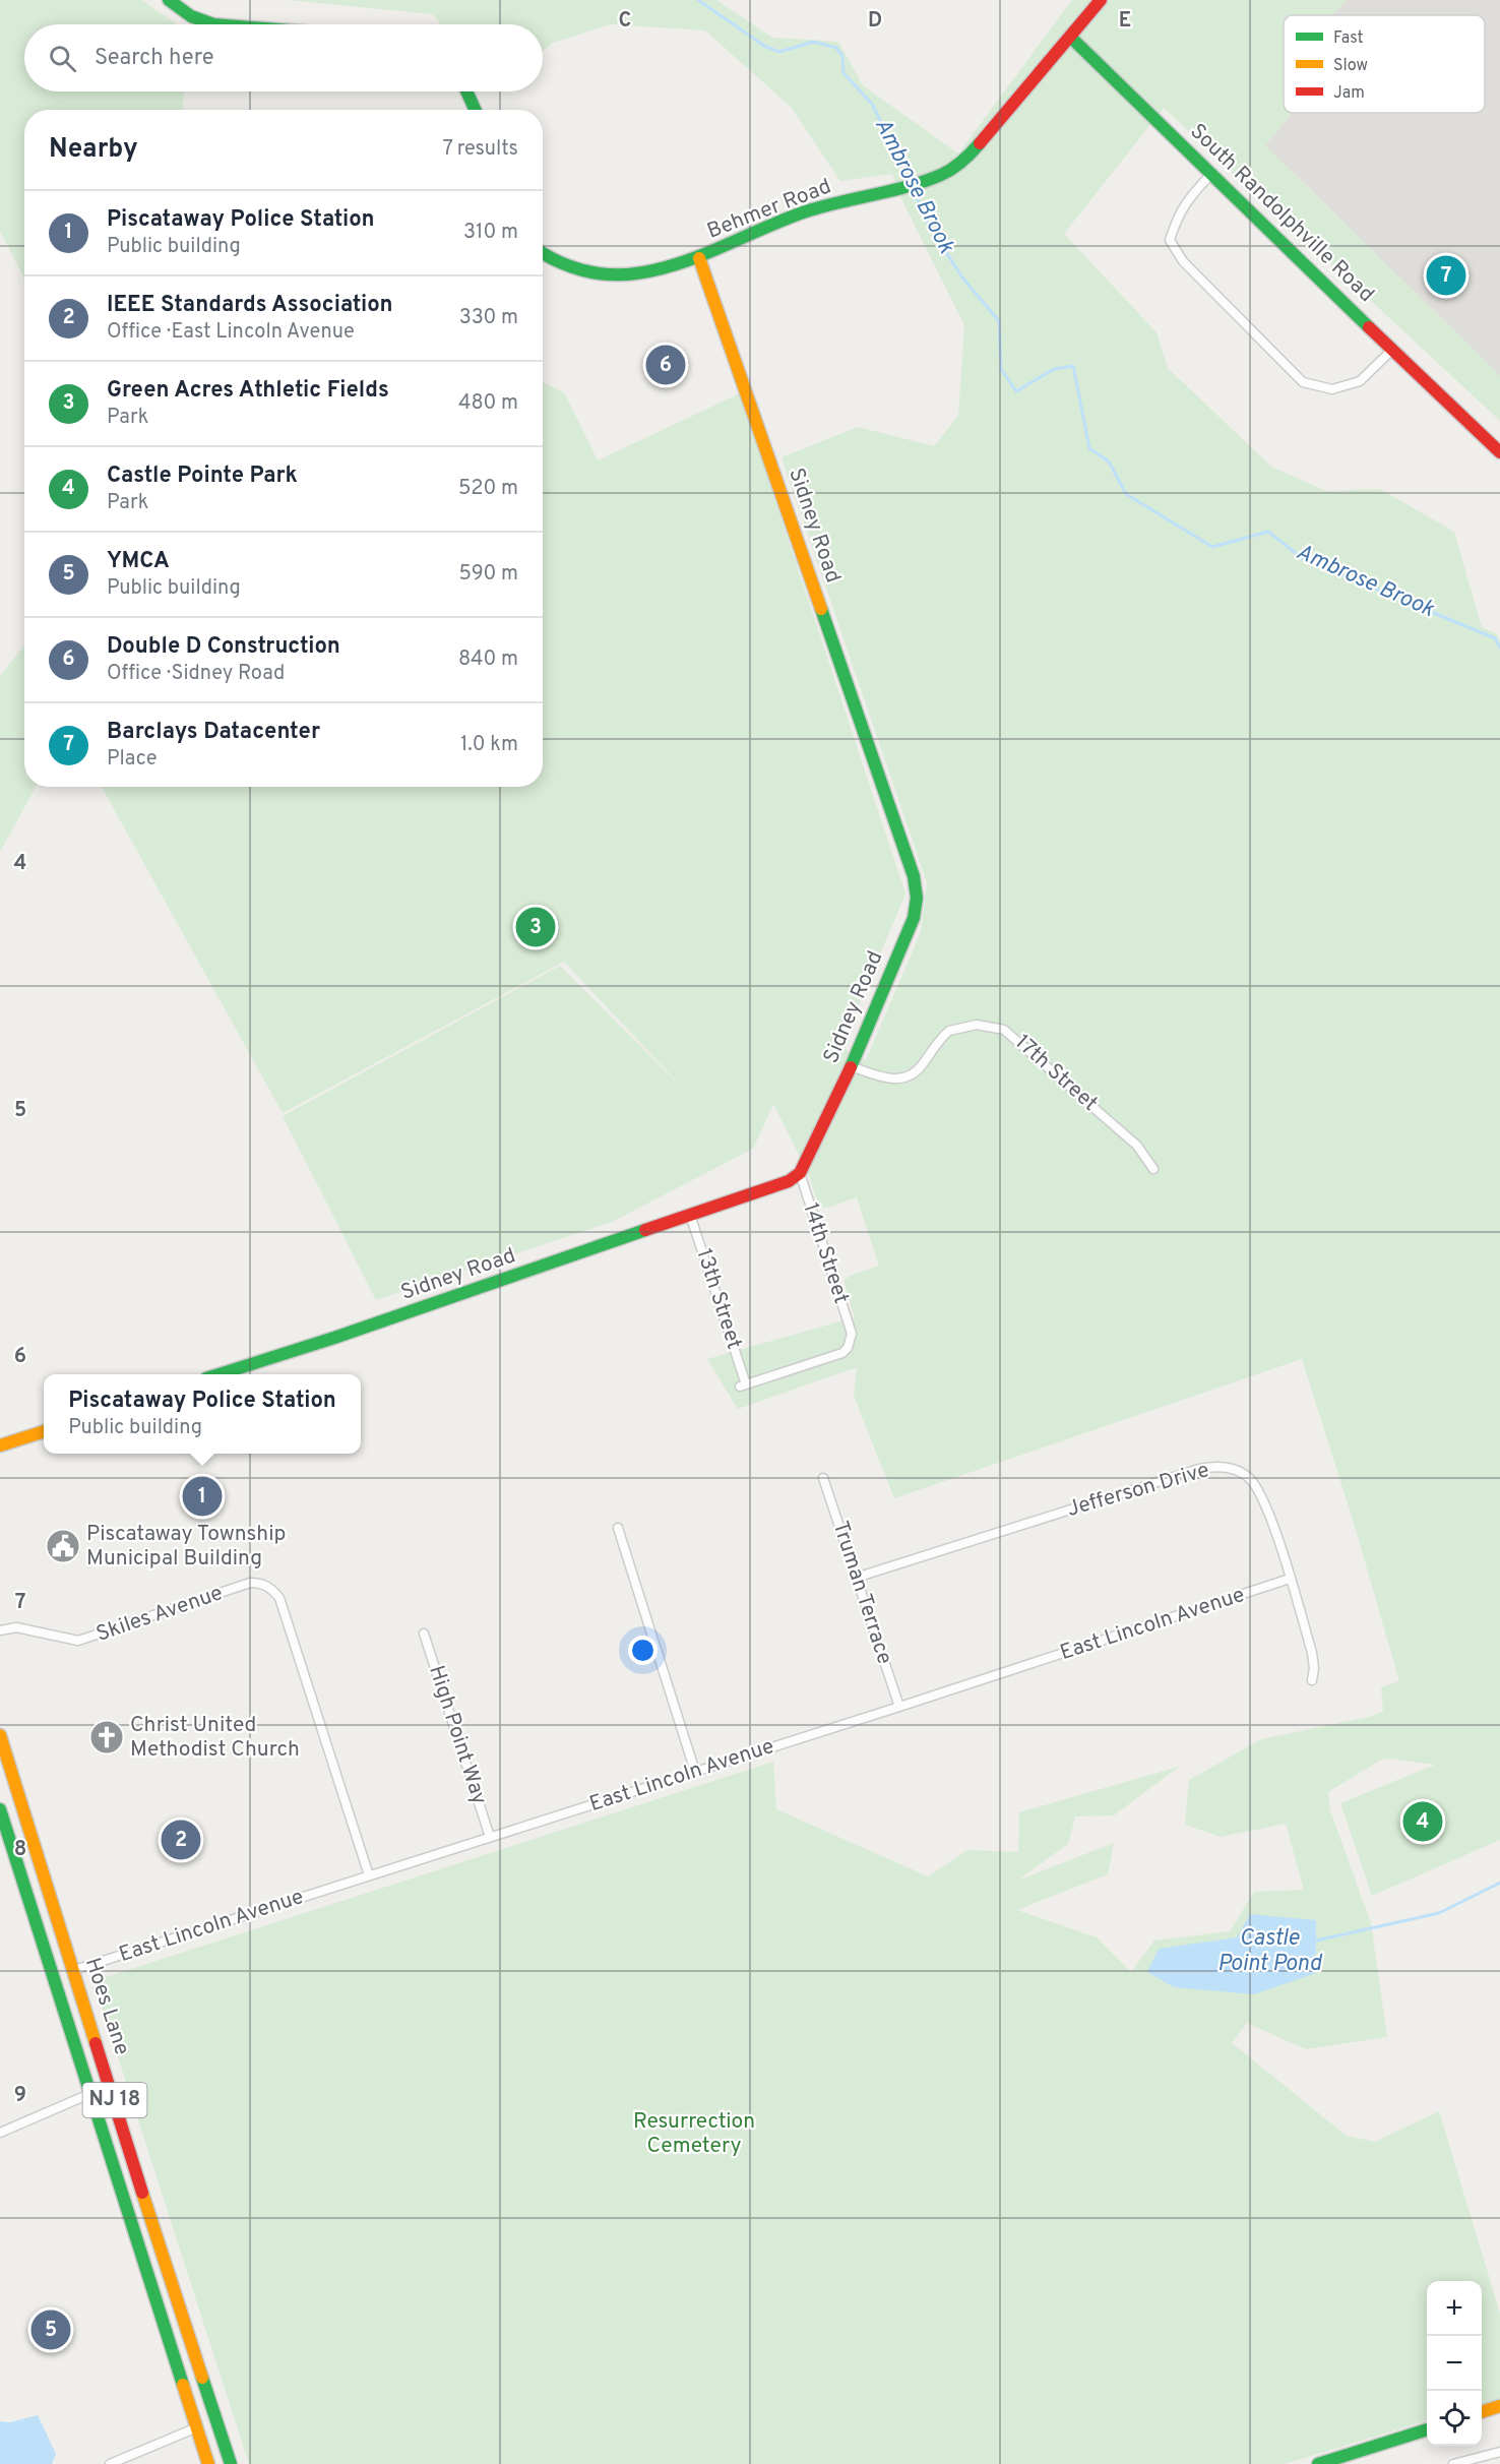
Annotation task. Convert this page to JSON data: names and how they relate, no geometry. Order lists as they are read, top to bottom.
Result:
{
  "streets": {
    "main road": [
      "Behmer Road",
      "South Randolphville Road",
      "Sidney Road",
      "Hoes Lane",
      "NJ 18"
    ],
    "street": [
      "17th Street",
      "14th Street",
      "13th Street",
      "Jefferson Drive",
      "Truman Terrace",
      "Skiles Avenue",
      "East Lincoln Avenue",
      "High Point Way"
    ]
  },
  "crossings": [
    ["Behmer Road", "South Randolphville Road"],
    ["Behmer Road", "Sidney Road"],
    ["Sidney Road", "17th Street"],
    ["Sidney Road", "14th Street"],
    ["Sidney Road", "13th Street"],
    ["14th Street", "13th Street"],
    ["Jefferson Drive", "Truman Terrace"],
    ["Jefferson Drive", "East Lincoln Avenue"],
    ["Truman Terrace", "East Lincoln Avenue"],
    ["Skiles Avenue", "East Lincoln Avenue"],
    ["East Lincoln Avenue", "High Point Way"],
    ["East Lincoln Avenue", "Hoes Lane"]
  ],
  "water": ["Ambrose Brook", "Castle Point Pond"],
  "parks": ["Resurrection Cemetery"],
  "places": {
    "public building": ["Piscataway Township Municipal Building"],
    "church": ["Christ United Methodist Church"]
  },
  "legend": ["Fast", "Slow", "Jam"],
  "page": {
    "search": "Search here",
    "heading": ["Nearby", "7 results"],
    "list": [
      {
        "mark": "1",
        "name": "Piscataway Police Station",
        "note": "Public building",
        "value": "310 m"
      },
      {
        "mark": "2",
        "name": "IEEE Standards Association",
        "note": "Office · East Lincoln Avenue",
        "value": "330 m"
      },
      {
        "mark": "3",
        "name": "Green Acres Athletic Fields",
        "note": "Park",
        "value": "480 m"
      },
      {
        "mark": "4",
        "name": "Castle Pointe Park",
        "note": "Park",
        "value": "520 m"
      },
      {
        "mark": "5",
        "name": "YMCA",
        "note": "Public building",
        "value": "590 m"
      },
      {
        "mark": "6",
        "name": "Double D Construction",
        "note": "Office · Sidney Road",
        "value": "840 m"
      },
      {
        "mark": "7",
        "name": "Barclays Datacenter",
        "note": "Place",
        "value": "1.0 km"
      }
    ],
    "pins": [
      "7",
      "6",
      "3",
      "1",
      "4",
      "2",
      "5"
    ],
    "popup": ["Piscataway Police Station", "Public building"],
    "map_buttons": ["+", "−"]
  },
  "grid": {
    "columns": ["C", "D", "E"],
    "rows": [
      "4",
      "5",
      "6",
      "7",
      "8",
      "9"
    ]
  }
}
